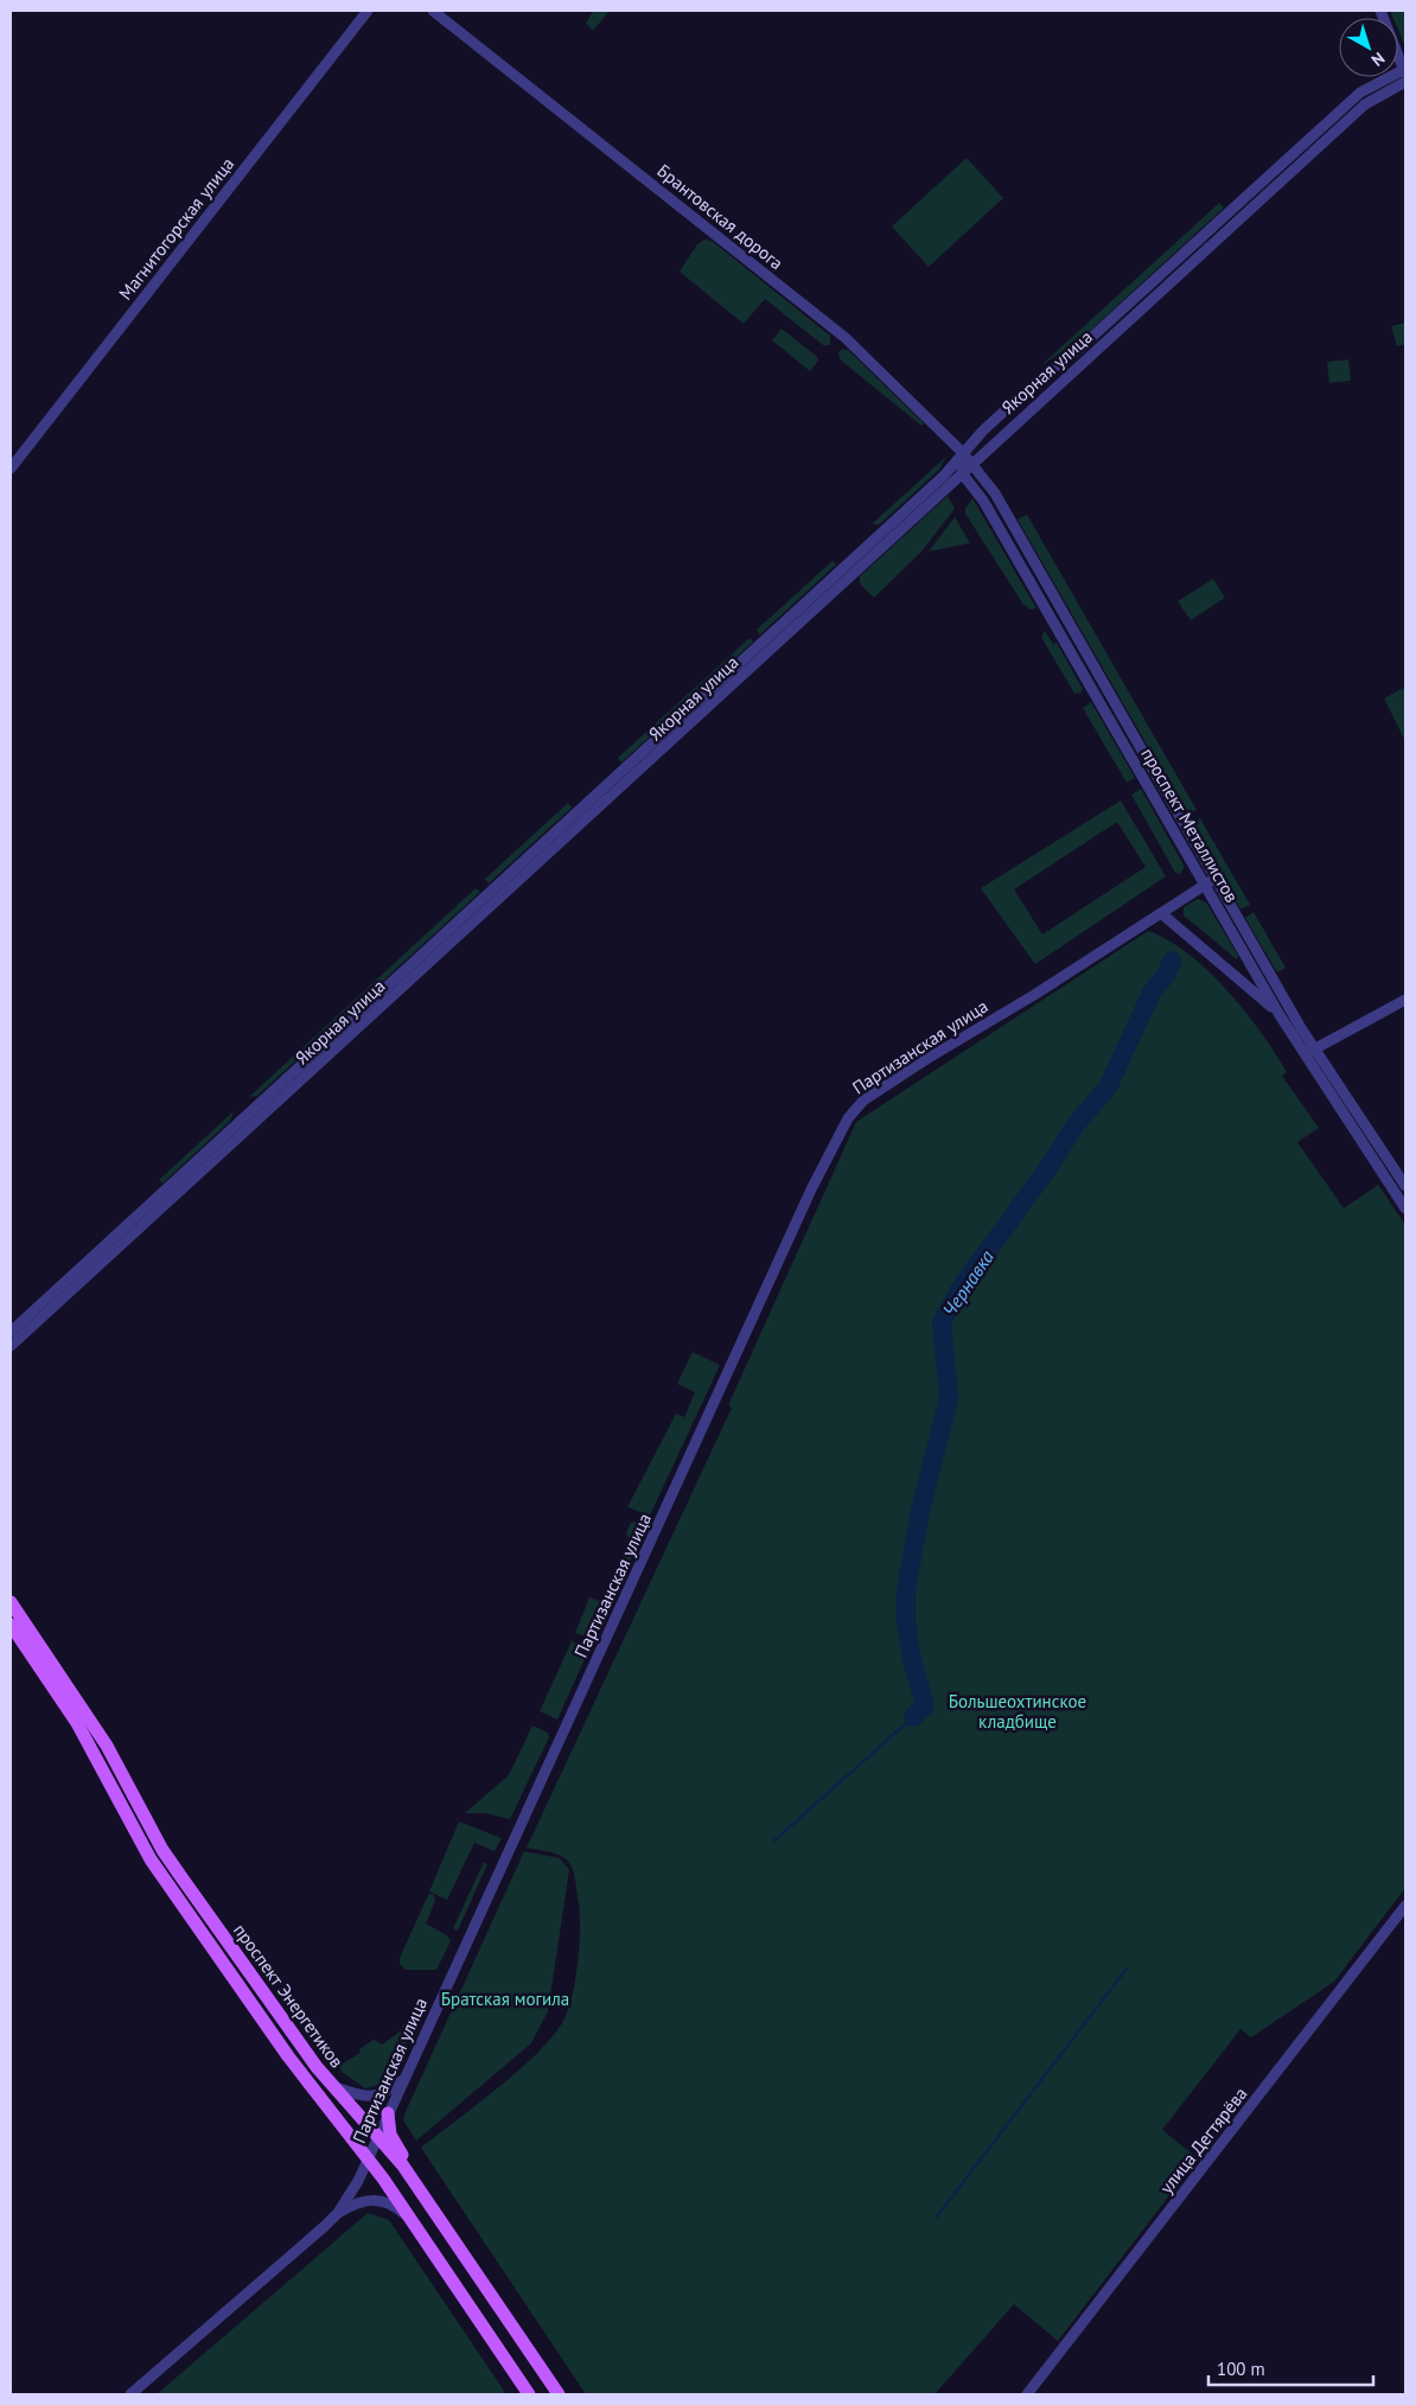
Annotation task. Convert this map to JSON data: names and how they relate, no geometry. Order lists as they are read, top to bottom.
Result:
{
  "streets": {
    "main road": ["проспект Энергетиков"],
    "street": [
      "Брантовская дорога",
      "Магнитогорская улица",
      "Якорная улица",
      "проспект Металлистов",
      "Партизанская улица",
      "улица Дегтярёва"
    ]
  },
  "crossings": [
    ["Брантовская дорога", "Якорная улица"],
    ["Брантовская дорога", "проспект Металлистов"],
    ["Якорная улица", "проспект Металлистов"],
    ["проспект Металлистов", "Партизанская улица"],
    ["Партизанская улица", "проспект Энергетиков"]
  ],
  "water": ["Чернавка"],
  "parks": ["Большеохтинское кладбище", "Братская могила"],
  "scale_bar": "100 m",
  "north": "bottom right"
}
